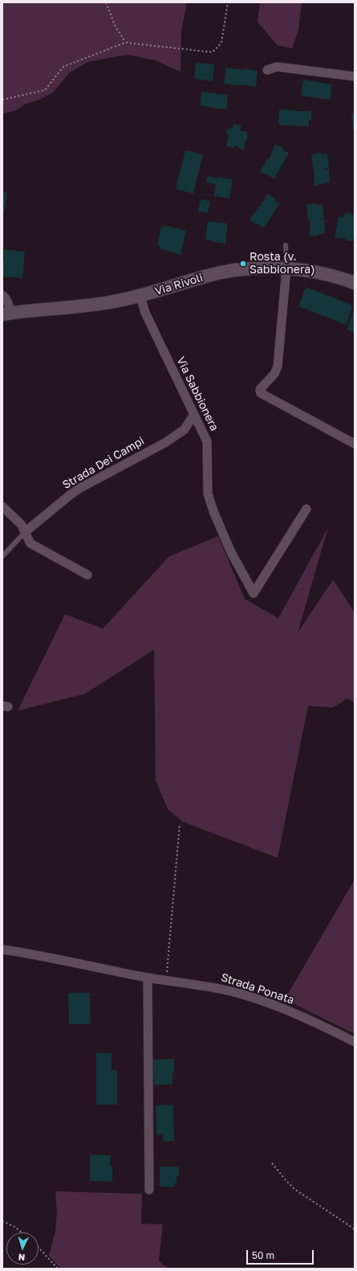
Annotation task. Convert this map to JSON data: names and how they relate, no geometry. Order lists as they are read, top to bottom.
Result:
{
  "streets": {
    "street": [
      "Via Rivoli",
      "Via Sabbionera",
      "Strada Dei Campi",
      "Strada Ponata"
    ]
  },
  "crossings": [
    ["Via Rivoli", "Via Sabbionera"],
    ["Via Sabbionera", "Strada Dei Campi"]
  ],
  "places": ["Rosta (v. Sabbionera)"],
  "scale_bar": "50 m",
  "north": "bottom"
}
